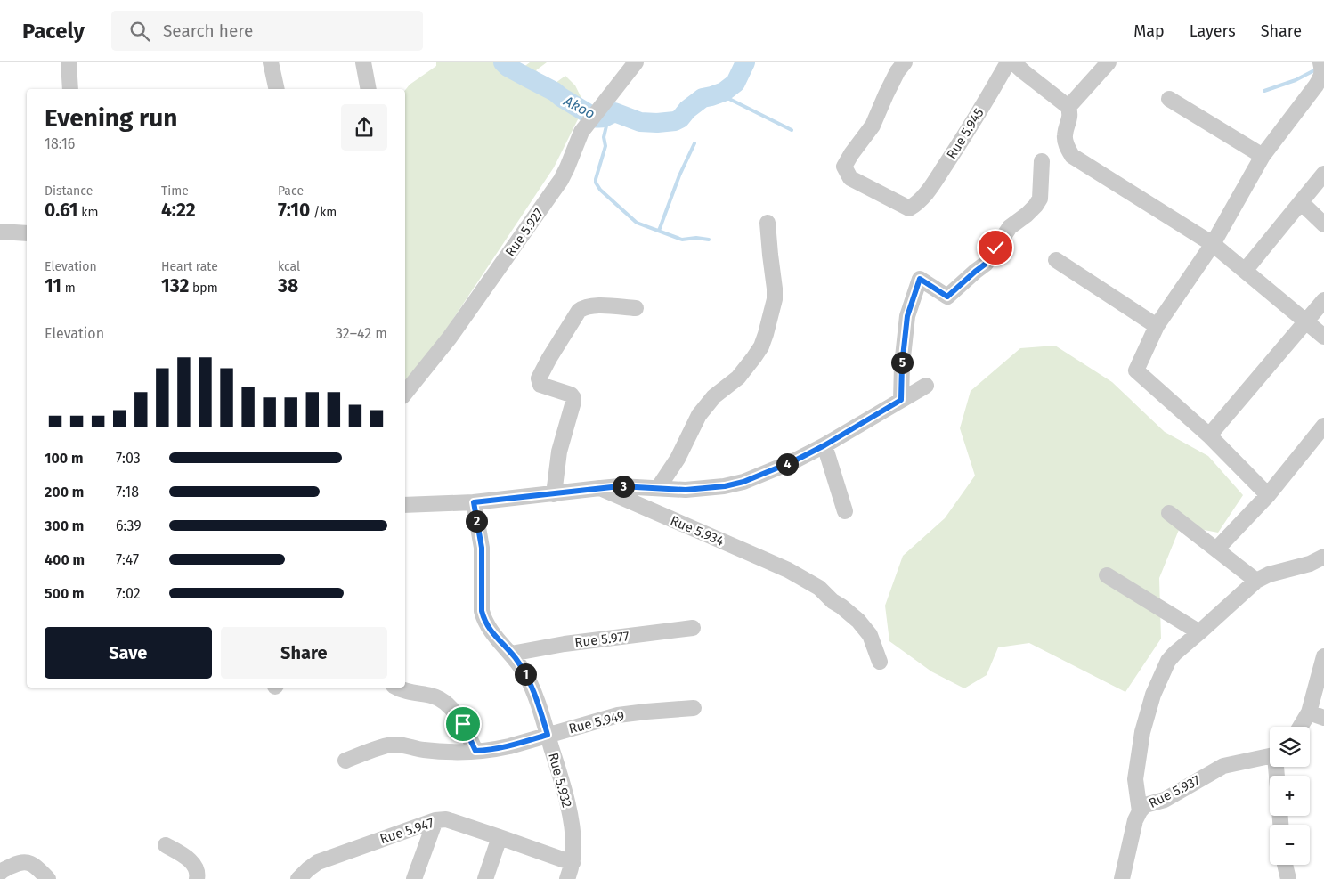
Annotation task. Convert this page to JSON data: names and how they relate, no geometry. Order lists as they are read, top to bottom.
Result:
{
  "streets": {
    "street": [
      "Rue 5.945",
      "Rue 5.927",
      "Rue 5.934",
      "Rue 5.977",
      "Rue 5.949",
      "Rue 5.932",
      "Rue 5.937",
      "Rue 5.947"
    ]
  },
  "crossings": [
    ["Rue 5.977", "Rue 5.932"],
    ["Rue 5.949", "Rue 5.932"],
    ["Rue 5.932", "Rue 5.947"]
  ],
  "water": ["Akoo"],
  "page": {
    "header": "Pacely",
    "search": "Search here",
    "nav": ["Map", "Layers", "Share"],
    "heading": ["Evening run", "18:16"],
    "stats": [
      ["Distance", "0.61 km"],
      ["Time", "4:22"],
      ["Pace", "7:10 /km"],
      ["Elevation", "11 m"],
      ["Heart rate", "132 bpm"],
      ["kcal", "38"]
    ],
    "chart": ["Elevation", "32–42 m"],
    "pins": [
      "5",
      "4",
      "3",
      "2",
      "1"
    ],
    "list": [
      {
        "name": "100 m",
        "note": "7:03"
      },
      {
        "name": "200 m",
        "note": "7:18"
      },
      {
        "name": "300 m",
        "note": "6:39"
      },
      {
        "name": "400 m",
        "note": "7:47"
      },
      {
        "name": "500 m",
        "note": "7:02"
      }
    ],
    "buttons": ["Save", "Share"],
    "map_buttons": ["+", "−"]
  }
}
